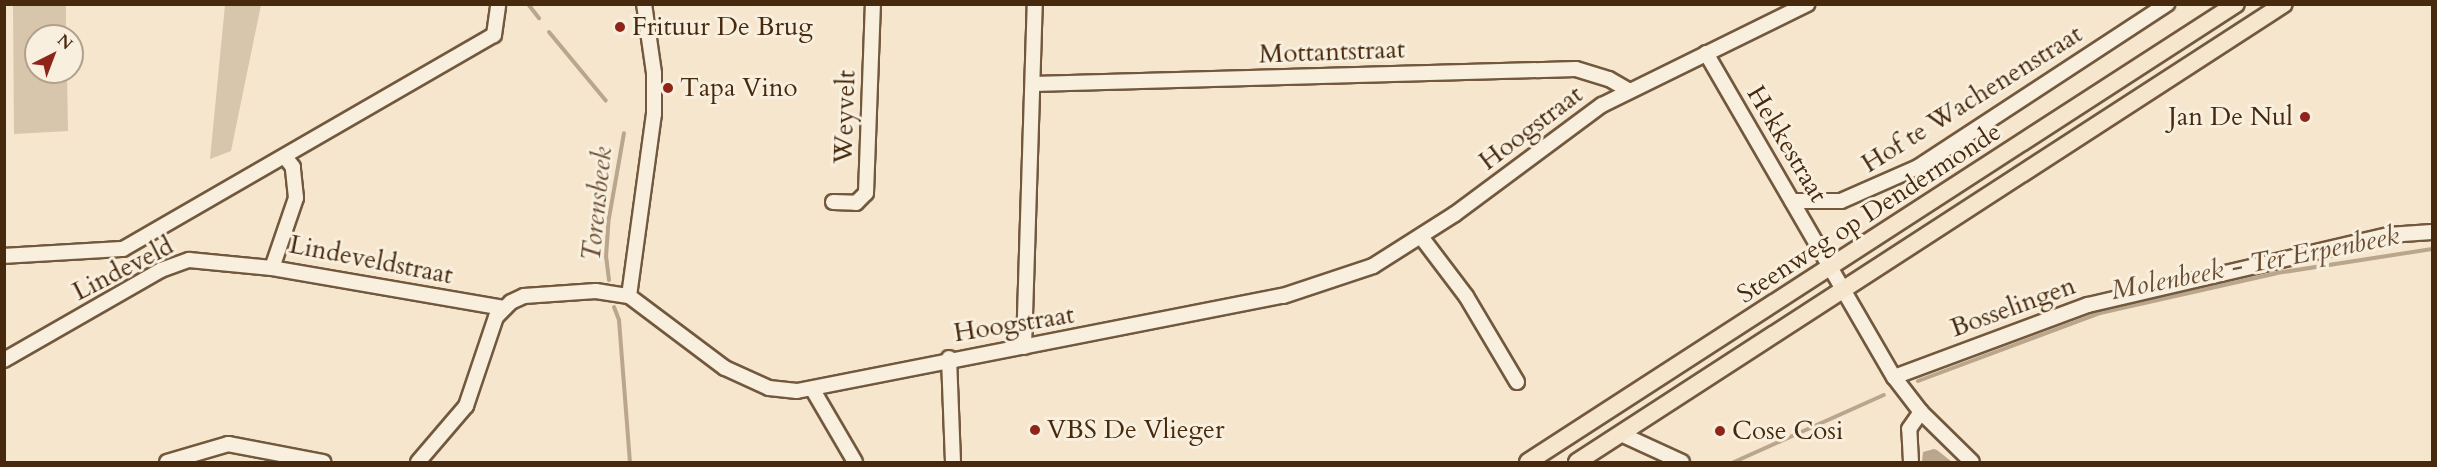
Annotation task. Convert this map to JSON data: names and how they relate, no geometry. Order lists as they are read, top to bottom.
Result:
{
  "streets": {
    "main road": ["Steenweg op Dendermonde"],
    "street": [
      "Mottantstraat",
      "Hof te Wachenenstraat",
      "Weyvelt",
      "Hoogstraat",
      "Hekkestraat",
      "Lindeveldstraat",
      "Lindeveld",
      "Bosselingen"
    ]
  },
  "crossings": [
    ["Mottantstraat", "Hoogstraat"],
    ["Hof te Wachenenstraat", "Hekkestraat"],
    ["Hoogstraat", "Hekkestraat"],
    ["Hekkestraat", "Steenweg op Dendermonde"],
    ["Hekkestraat", "Bosselingen"],
    ["Lindeveldstraat", "Lindeveld"]
  ],
  "water": ["Torensbeek", "Molenbeek - Ter Erpenbeek"],
  "places": [
    "Frituur De Brug",
    "Tapa Vino",
    "Jan De Nul",
    "VBS De Vlieger",
    "Cose Cosi"
  ],
  "north": "top right"
}
